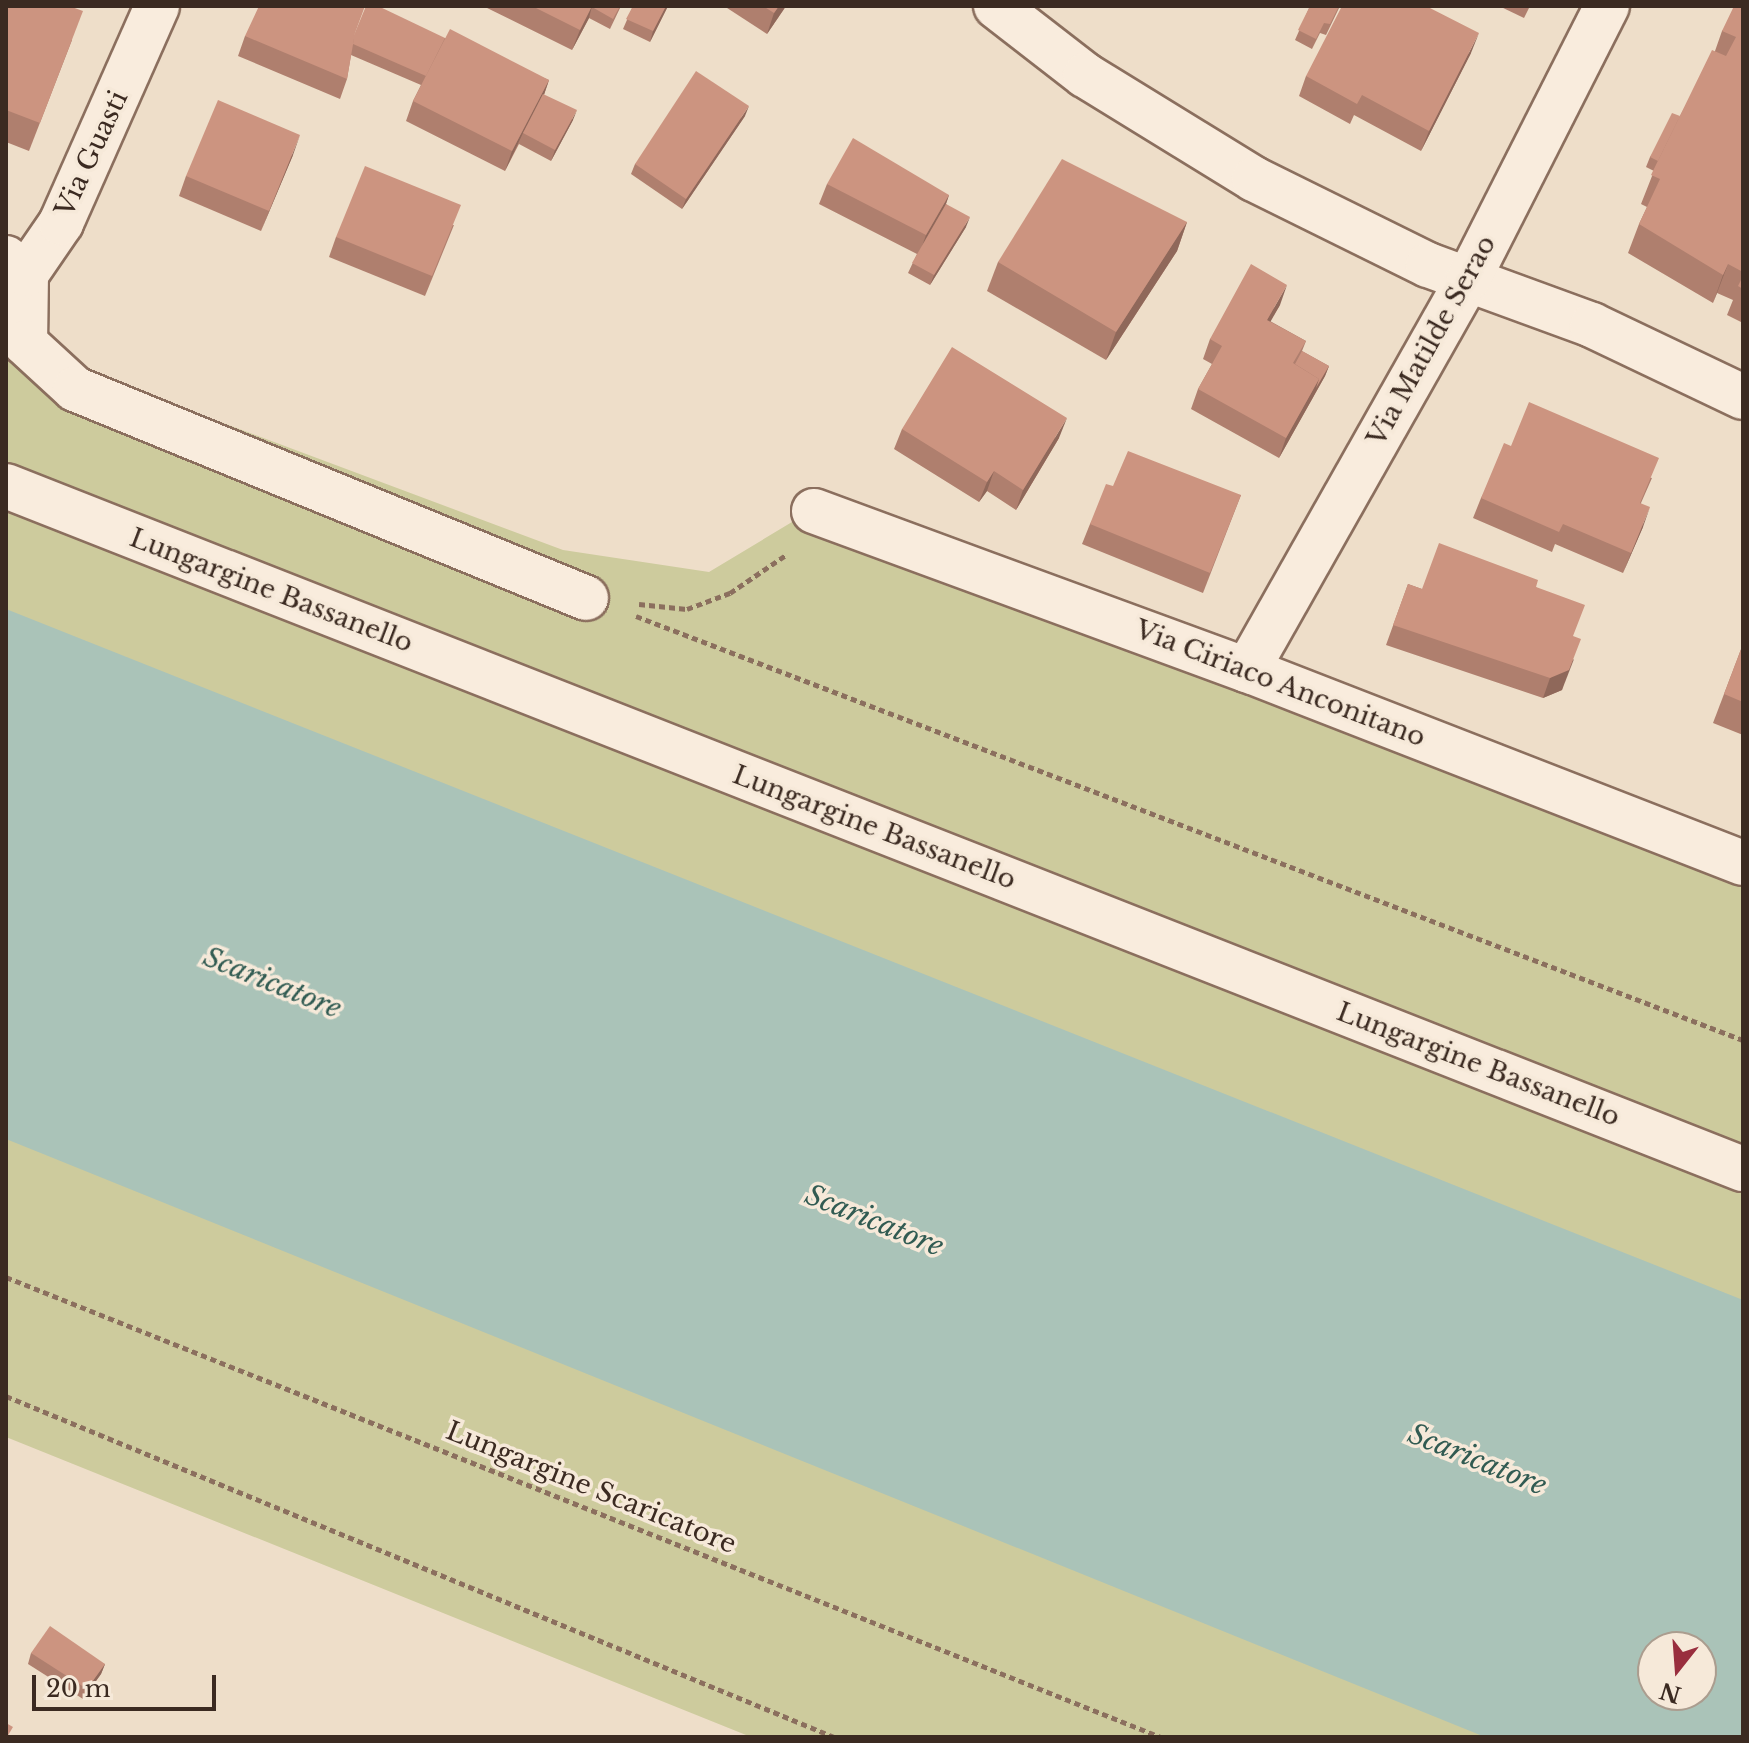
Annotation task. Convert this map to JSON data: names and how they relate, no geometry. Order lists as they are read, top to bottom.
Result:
{
  "streets": {
    "street": [
      "Via Guasti",
      "Via Matilde Serao",
      "Lungargine Bassanello",
      "Via Ciriaco Anconitano"
    ],
    "path": ["Lungargine Scaricatore"]
  },
  "crossings": [
    ["Via Matilde Serao", "Via Ciriaco Anconitano"]
  ],
  "water": ["Scaricatore"],
  "scale_bar": "20 m",
  "north": "bottom"
}
